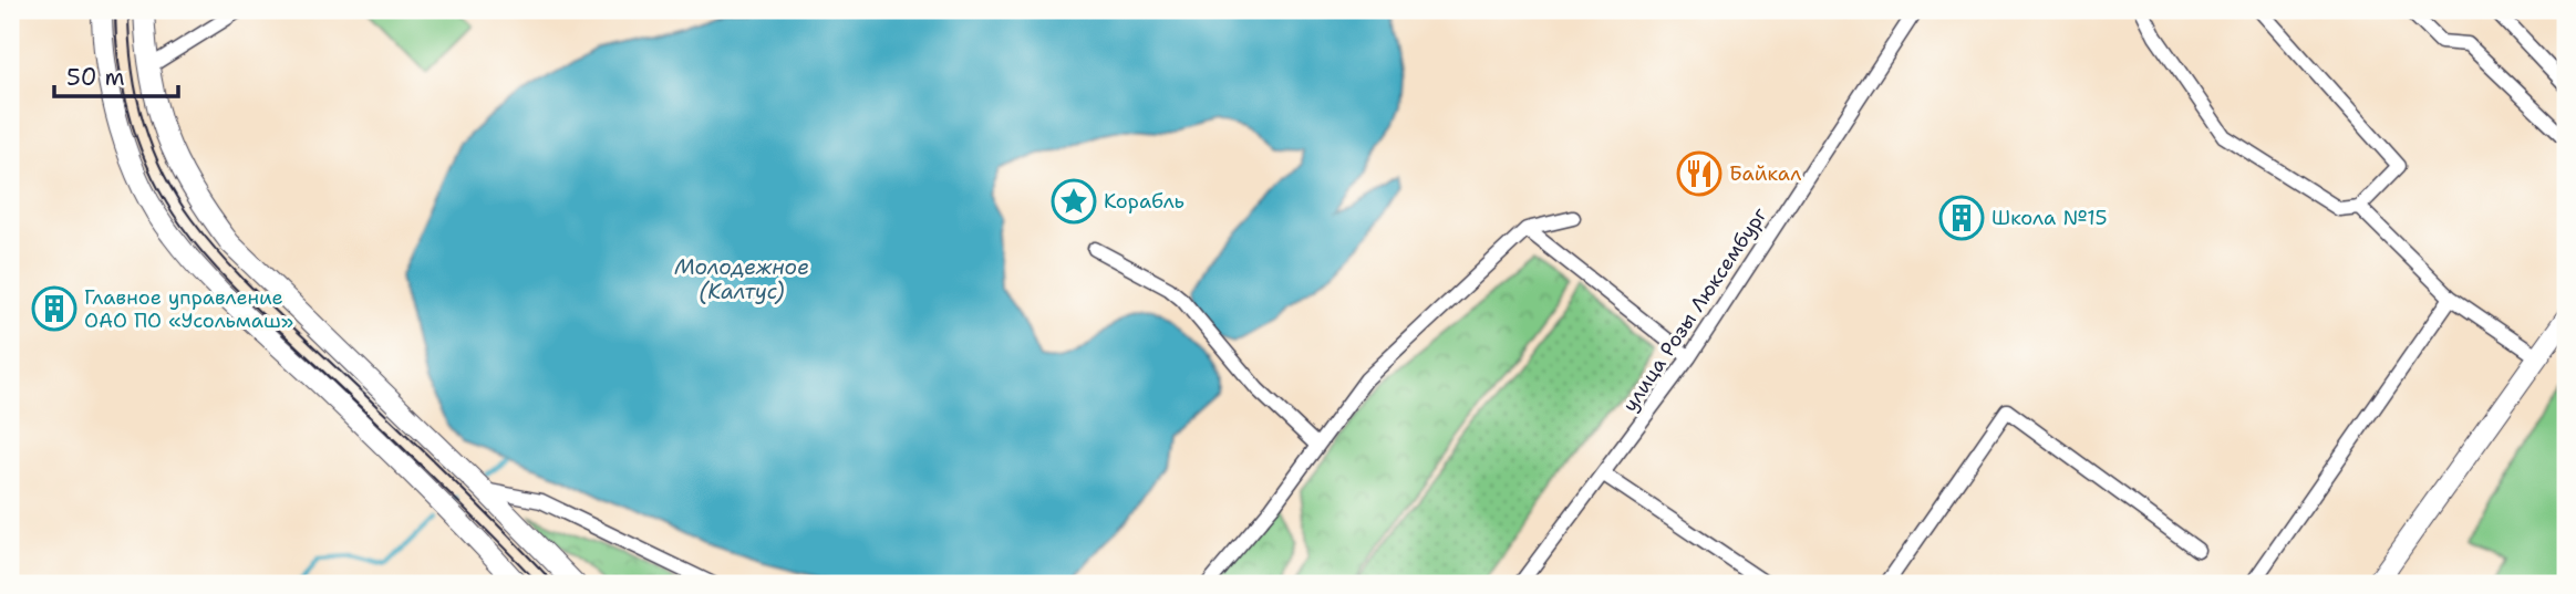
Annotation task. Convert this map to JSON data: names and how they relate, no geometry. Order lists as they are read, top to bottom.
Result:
{
  "streets": {
    "street": ["улица Розы Люксембург"]
  },
  "water": ["Молодежное (Калтус)"],
  "places": {
    "restaurant": ["Байкал"],
    "place": ["Корабль"],
    "building": ["Школа №15", "Главное управление ОАО ПО «Усольмаш»"]
  },
  "scale_bar": "50 m"
}
